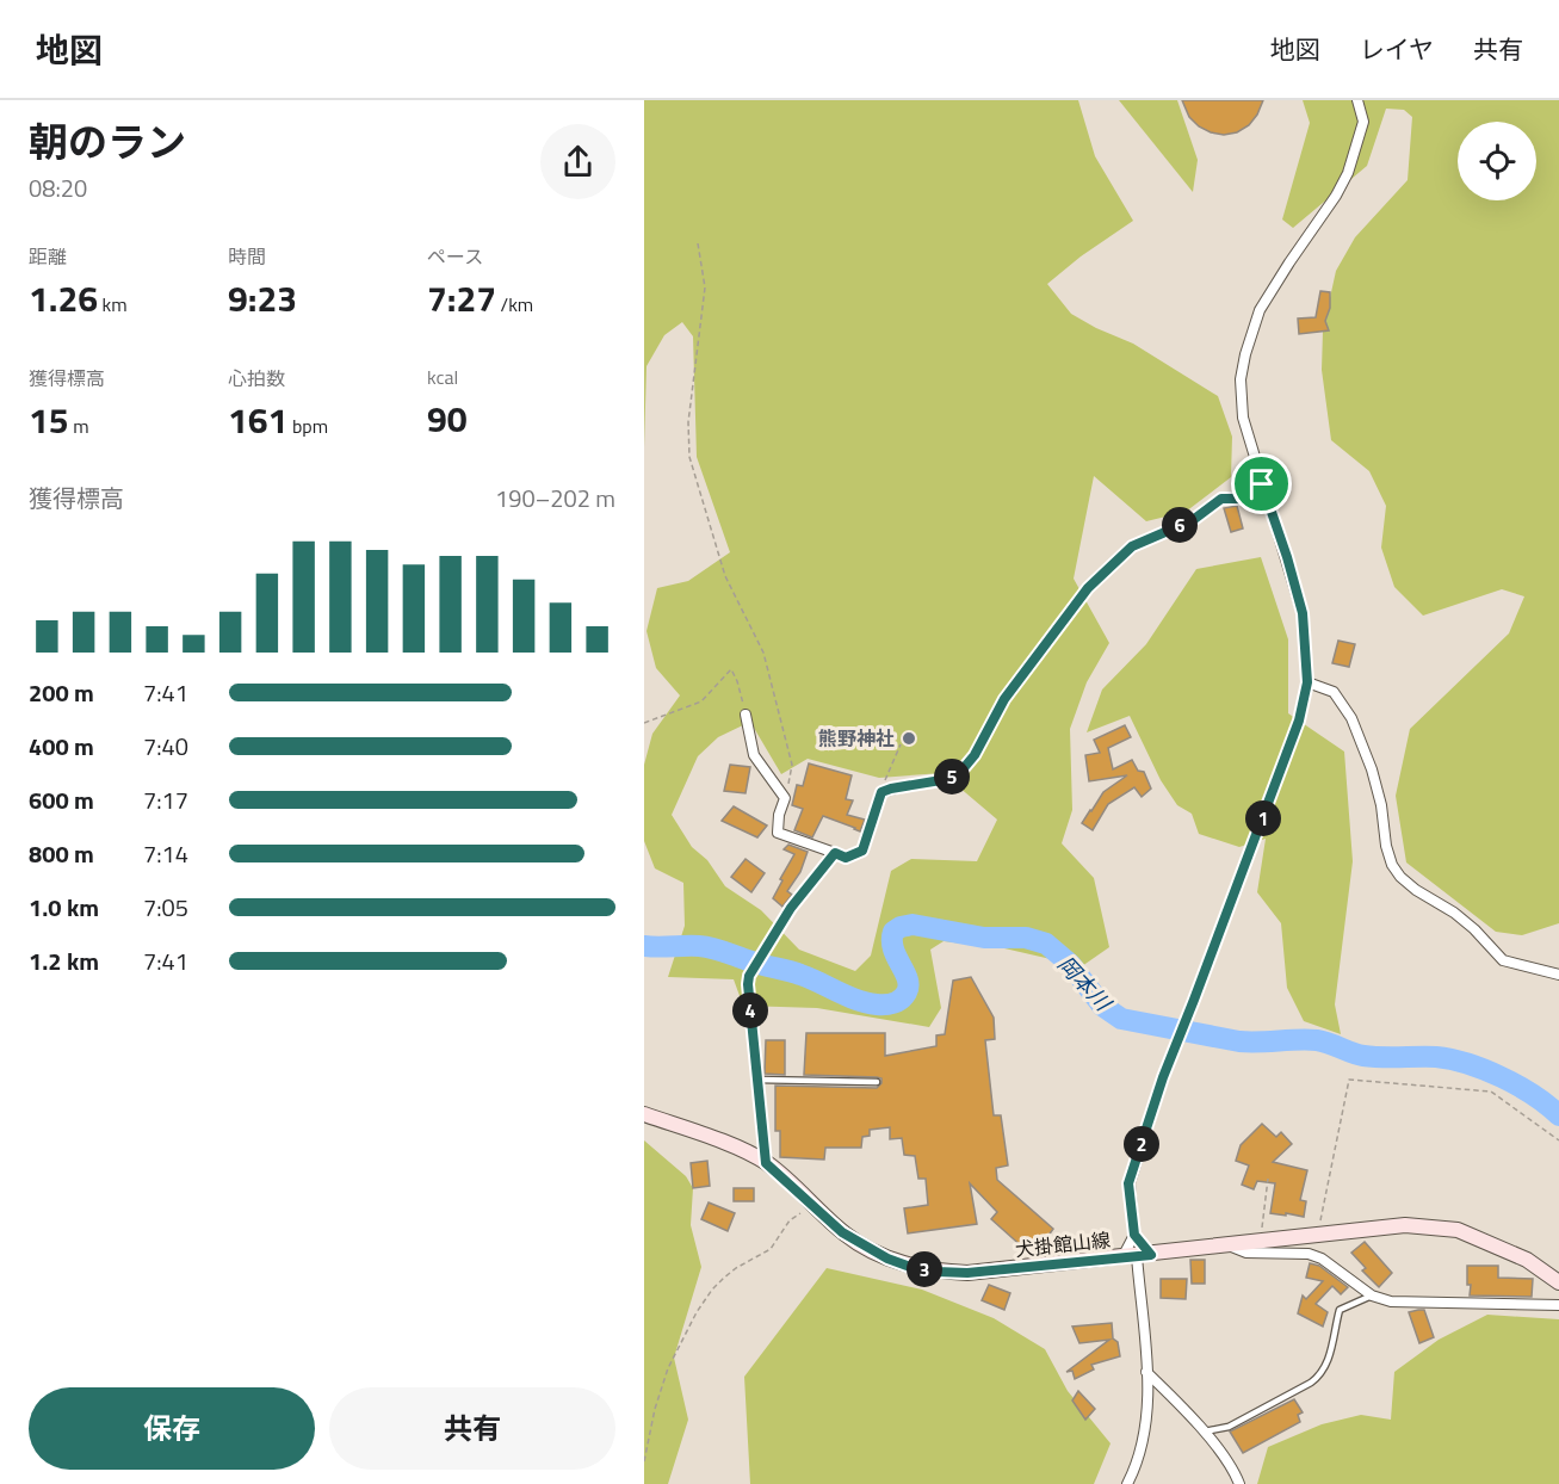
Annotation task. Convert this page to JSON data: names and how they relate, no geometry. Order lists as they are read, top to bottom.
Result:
{
  "streets": {
    "main road": ["犬掛館山線"]
  },
  "water": ["岡本川"],
  "places": ["熊野神社"],
  "page": {
    "header": "地図",
    "nav": ["地図", "レイヤ", "共有"],
    "heading": ["朝のラン", "08:20"],
    "stats": [
      ["距離", "1.26 km"],
      ["時間", "9:23"],
      ["ペース", "7:27 /km"],
      ["獲得標高", "15 m"],
      ["心拍数", "161 bpm"],
      ["kcal", "90"]
    ],
    "chart": ["獲得標高", "190–202 m"],
    "pins": [
      "6",
      "5",
      "1",
      "4",
      "2",
      "3"
    ],
    "list": [
      {
        "name": "200 m",
        "note": "7:41"
      },
      {
        "name": "400 m",
        "note": "7:40"
      },
      {
        "name": "600 m",
        "note": "7:17"
      },
      {
        "name": "800 m",
        "note": "7:14"
      },
      {
        "name": "1.0 km",
        "note": "7:05"
      },
      {
        "name": "1.2 km",
        "note": "7:41"
      }
    ],
    "buttons": ["保存", "共有"]
  }
}
